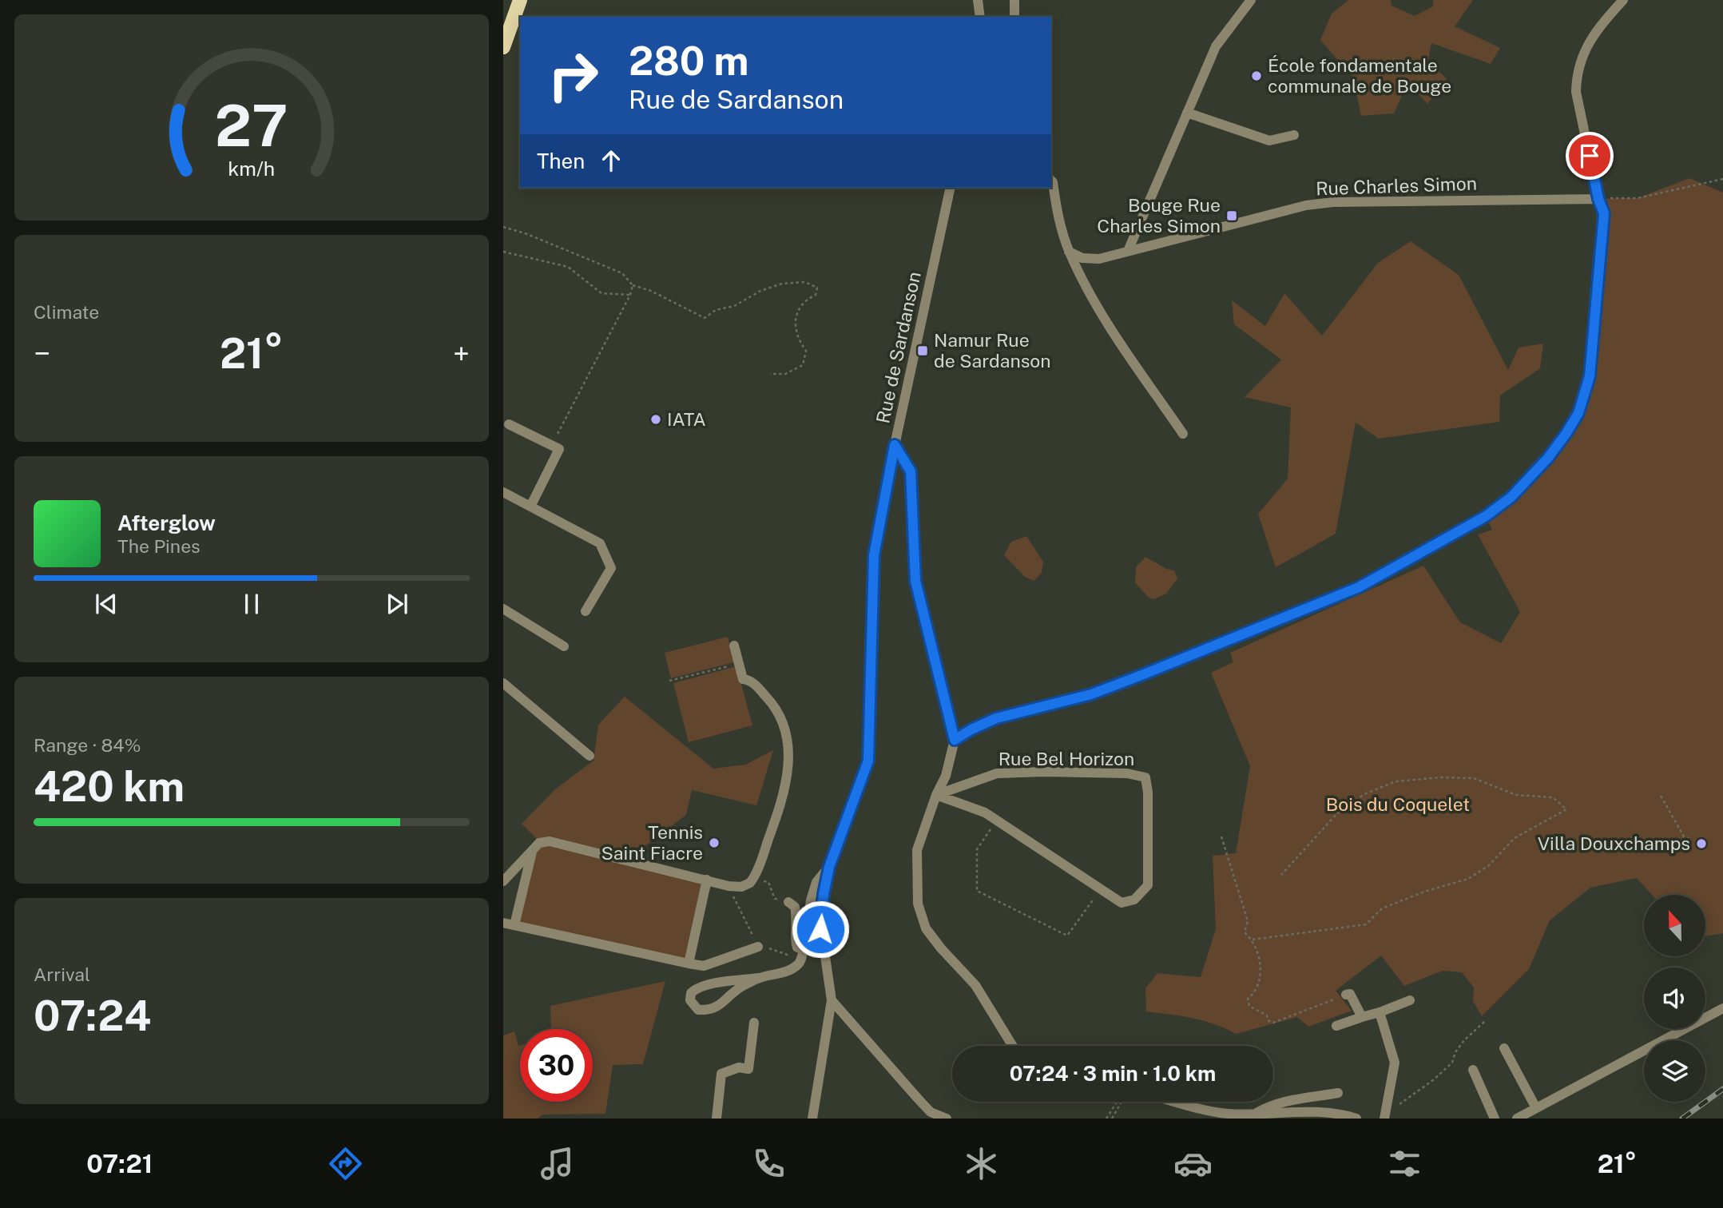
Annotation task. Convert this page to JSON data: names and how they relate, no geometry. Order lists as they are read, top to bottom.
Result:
{
  "streets": {
    "street": ["Rue Charles Simon", "Rue de Sardanson", "Rue Bel Horizon"]
  },
  "parks": ["Bois du Coquelet"],
  "places": {
    "other": [
      "École fondamentale communale de Bouge",
      "IATA",
      "Tennis Saint Fiacre",
      "Villa Douxchamps"
    ],
    "transit": ["Bouge Rue Charles Simon", "Namur Rue de Sardanson"]
  },
  "north": "top",
  "page": {
    "turn": ["280 m", "Rue de Sardanson"],
    "then": "Then",
    "tile": [
      "Climate",
      ["Range · 84%", "420 km"],
      ["Arrival", "07:24"]
    ],
    "heat": ["−", "21°", "+"],
    "song": ["Afterglow", "The Pines"],
    "limit": "30",
    "trip": "07:24 · 3 min · 1.0 km",
    "tabs": ["07:21", "21°"],
    "gauge": ["27", "km/h"]
  }
}
